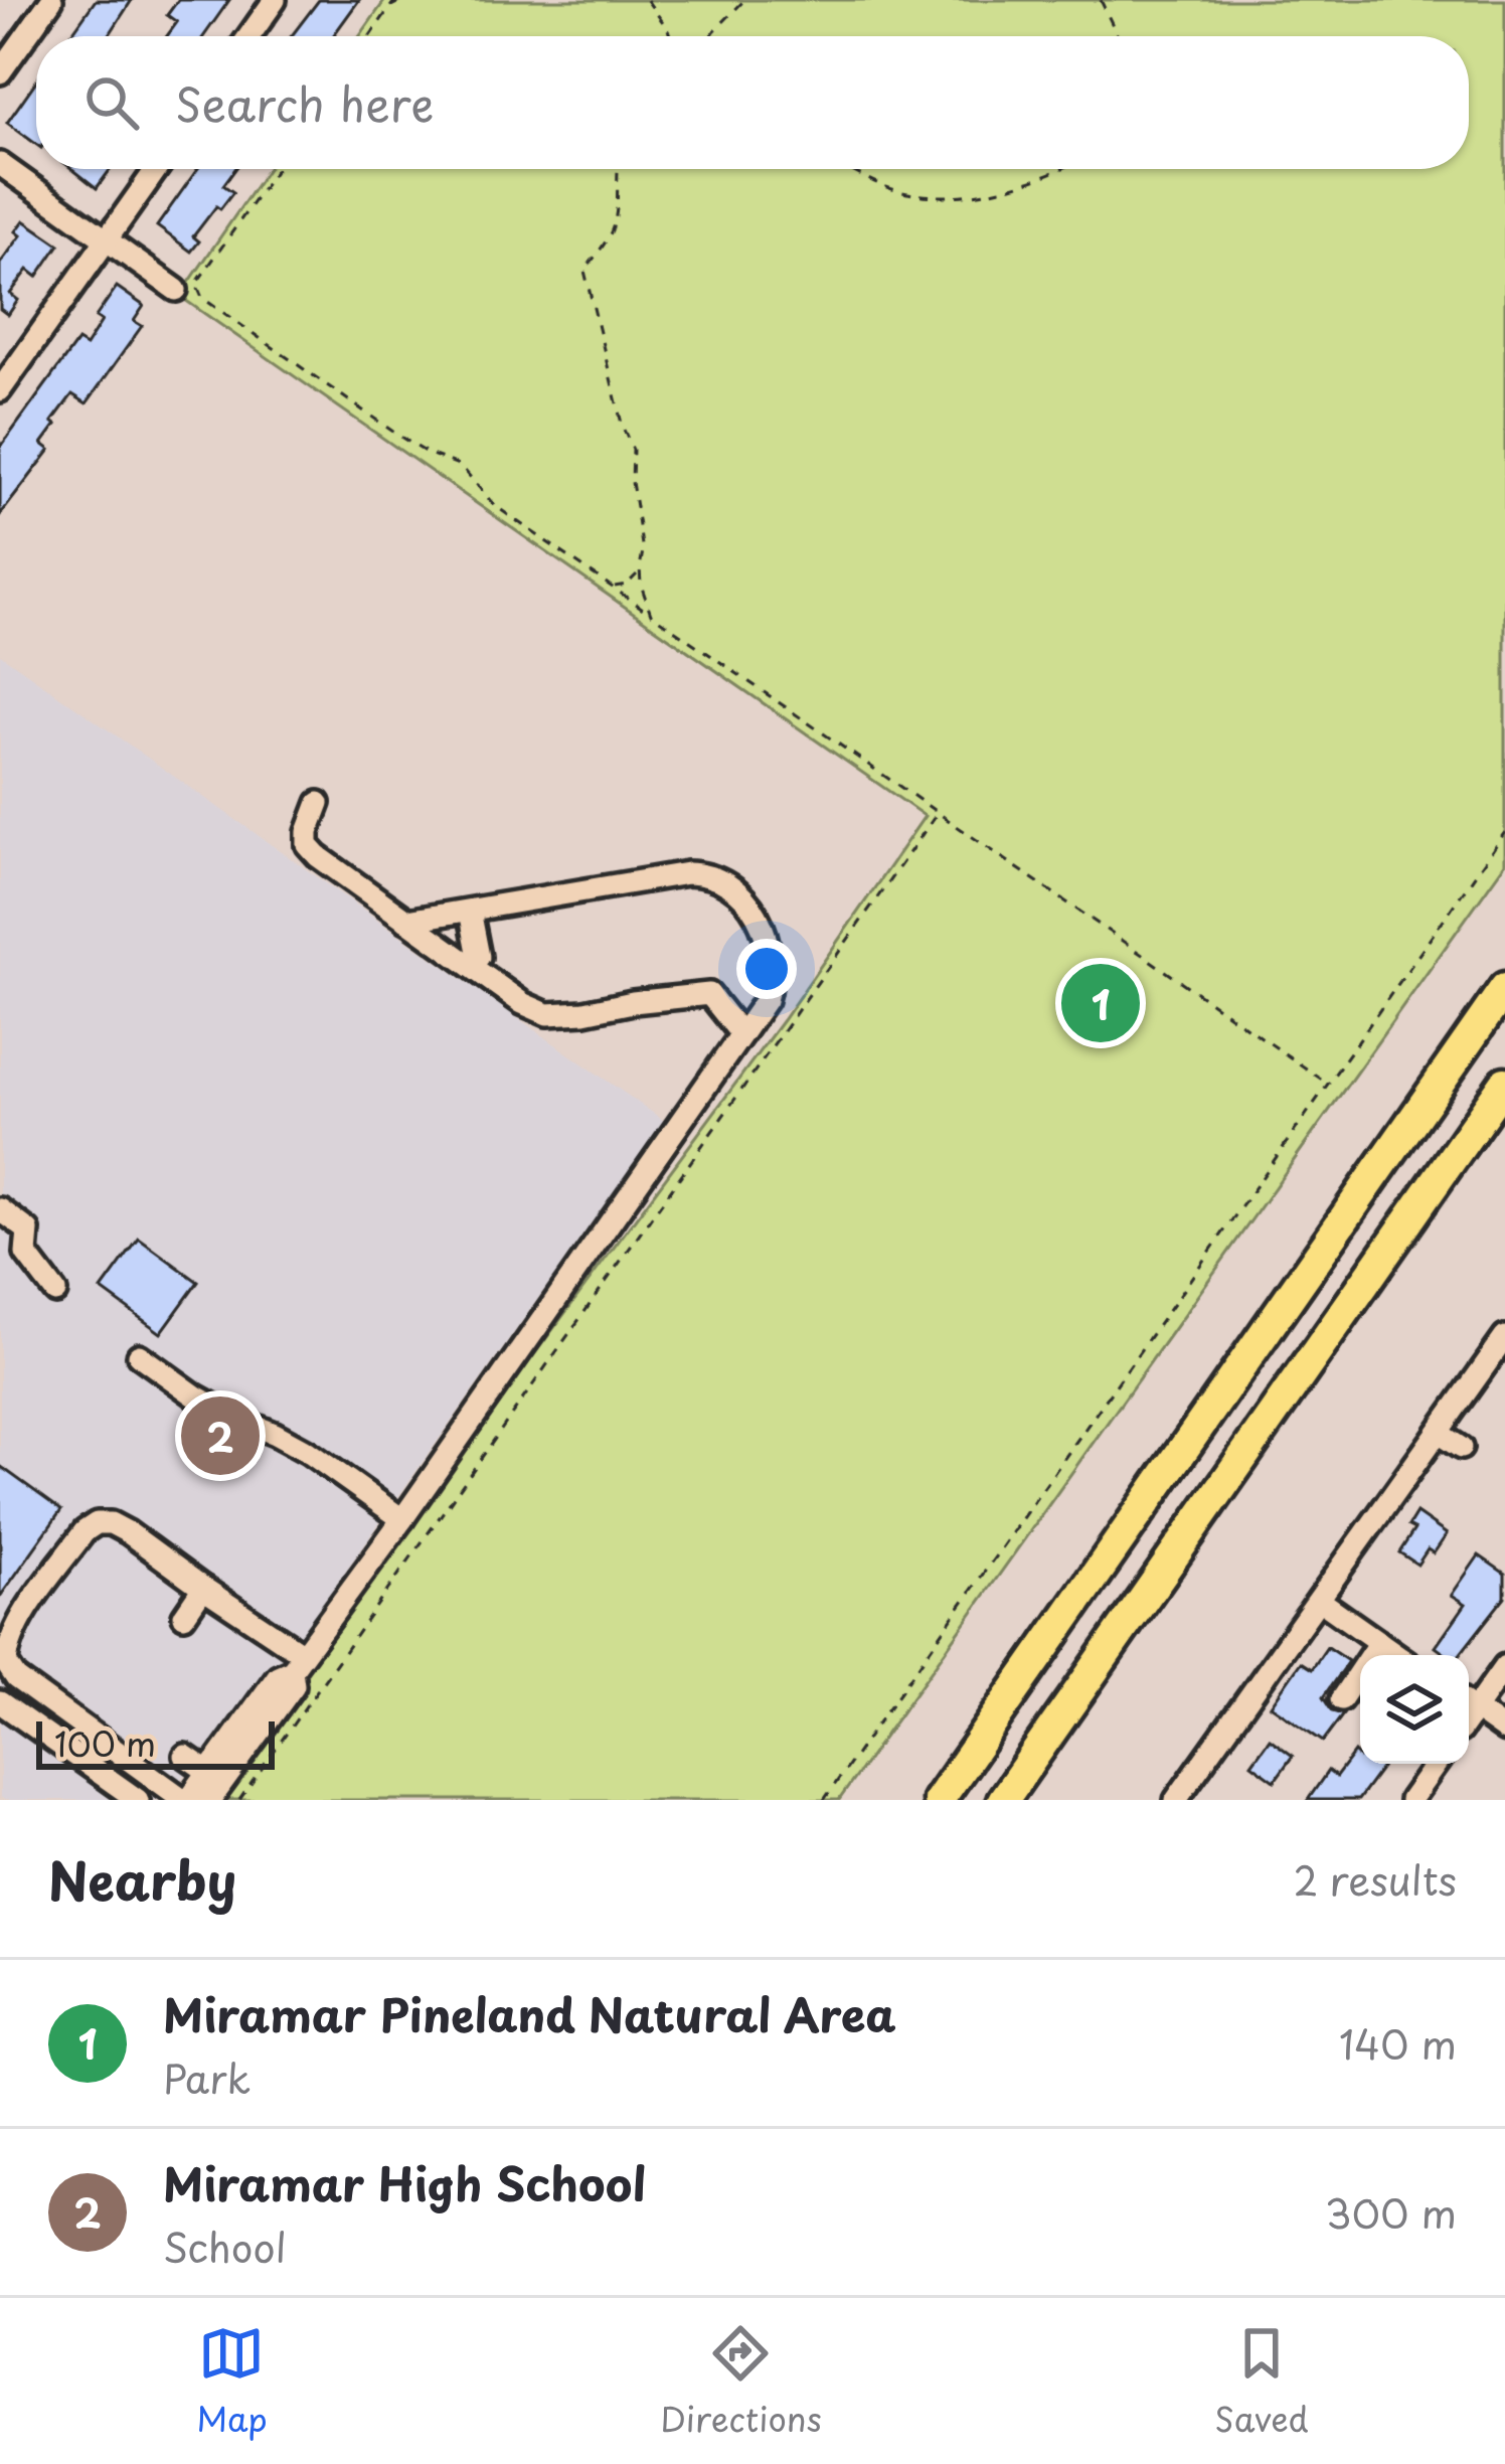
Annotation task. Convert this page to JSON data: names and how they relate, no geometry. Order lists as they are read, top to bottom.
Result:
{
  "scale_bar": "100 m",
  "page": {
    "search": "Search here",
    "pins": ["1", "2"],
    "scale": "100 m",
    "heading": ["Nearby", "2 results"],
    "list": [
      {
        "mark": "1",
        "name": "Miramar Pineland Natural Area",
        "note": "Park",
        "value": "140 m"
      },
      {
        "mark": "2",
        "name": "Miramar High School",
        "note": "School",
        "value": "300 m"
      }
    ],
    "nav": ["Map", "Directions", "Saved"]
  }
}
